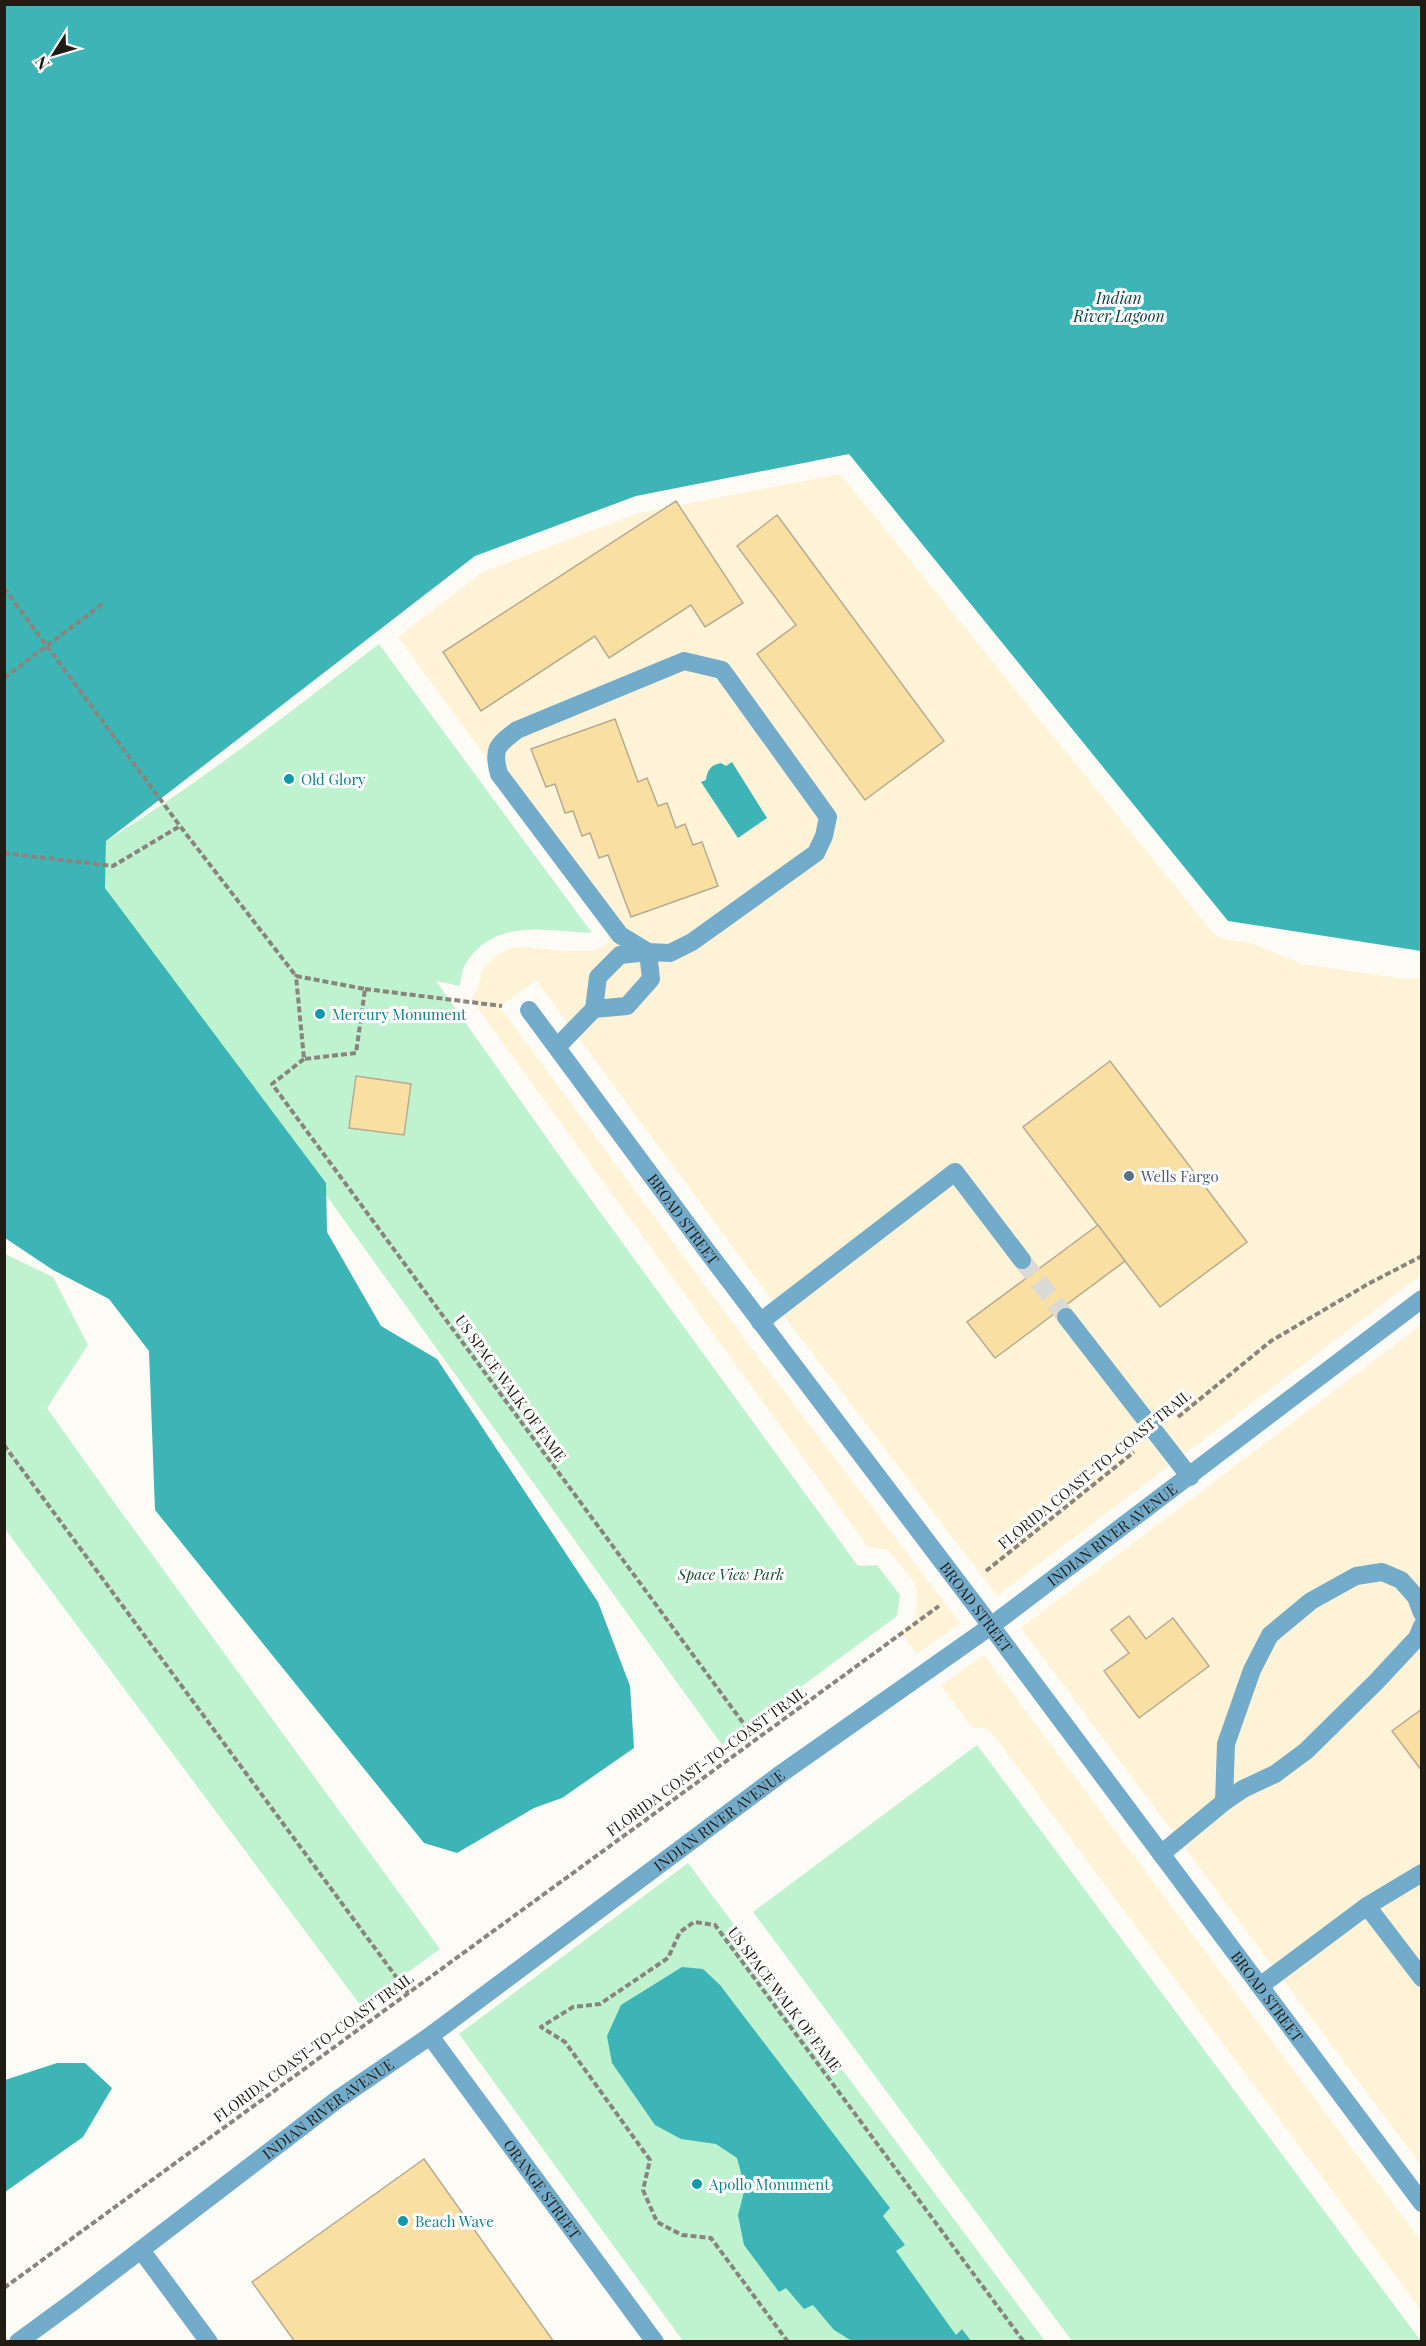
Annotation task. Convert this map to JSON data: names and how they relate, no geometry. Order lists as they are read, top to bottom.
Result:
{
  "streets": {
    "street": ["BROAD STREET", "INDIAN RIVER AVENUE", "ORANGE STREET"],
    "path": ["US SPACE WALK OF FAME", "FLORIDA COAST-TO-COAST TRAIL"]
  },
  "crossings": [
    ["BROAD STREET", "FLORIDA COAST-TO-COAST TRAIL"],
    ["BROAD STREET", "INDIAN RIVER AVENUE"],
    ["US SPACE WALK OF FAME", "FLORIDA COAST-TO-COAST TRAIL"],
    ["INDIAN RIVER AVENUE", "ORANGE STREET"]
  ],
  "water": ["Indian River Lagoon"],
  "parks": ["Space View Park"],
  "places": [
    "Old Glory",
    "Mercury Monument",
    "Wells Fargo",
    "Apollo Monument",
    "Beach Wave"
  ],
  "north": "bottom left"
}
